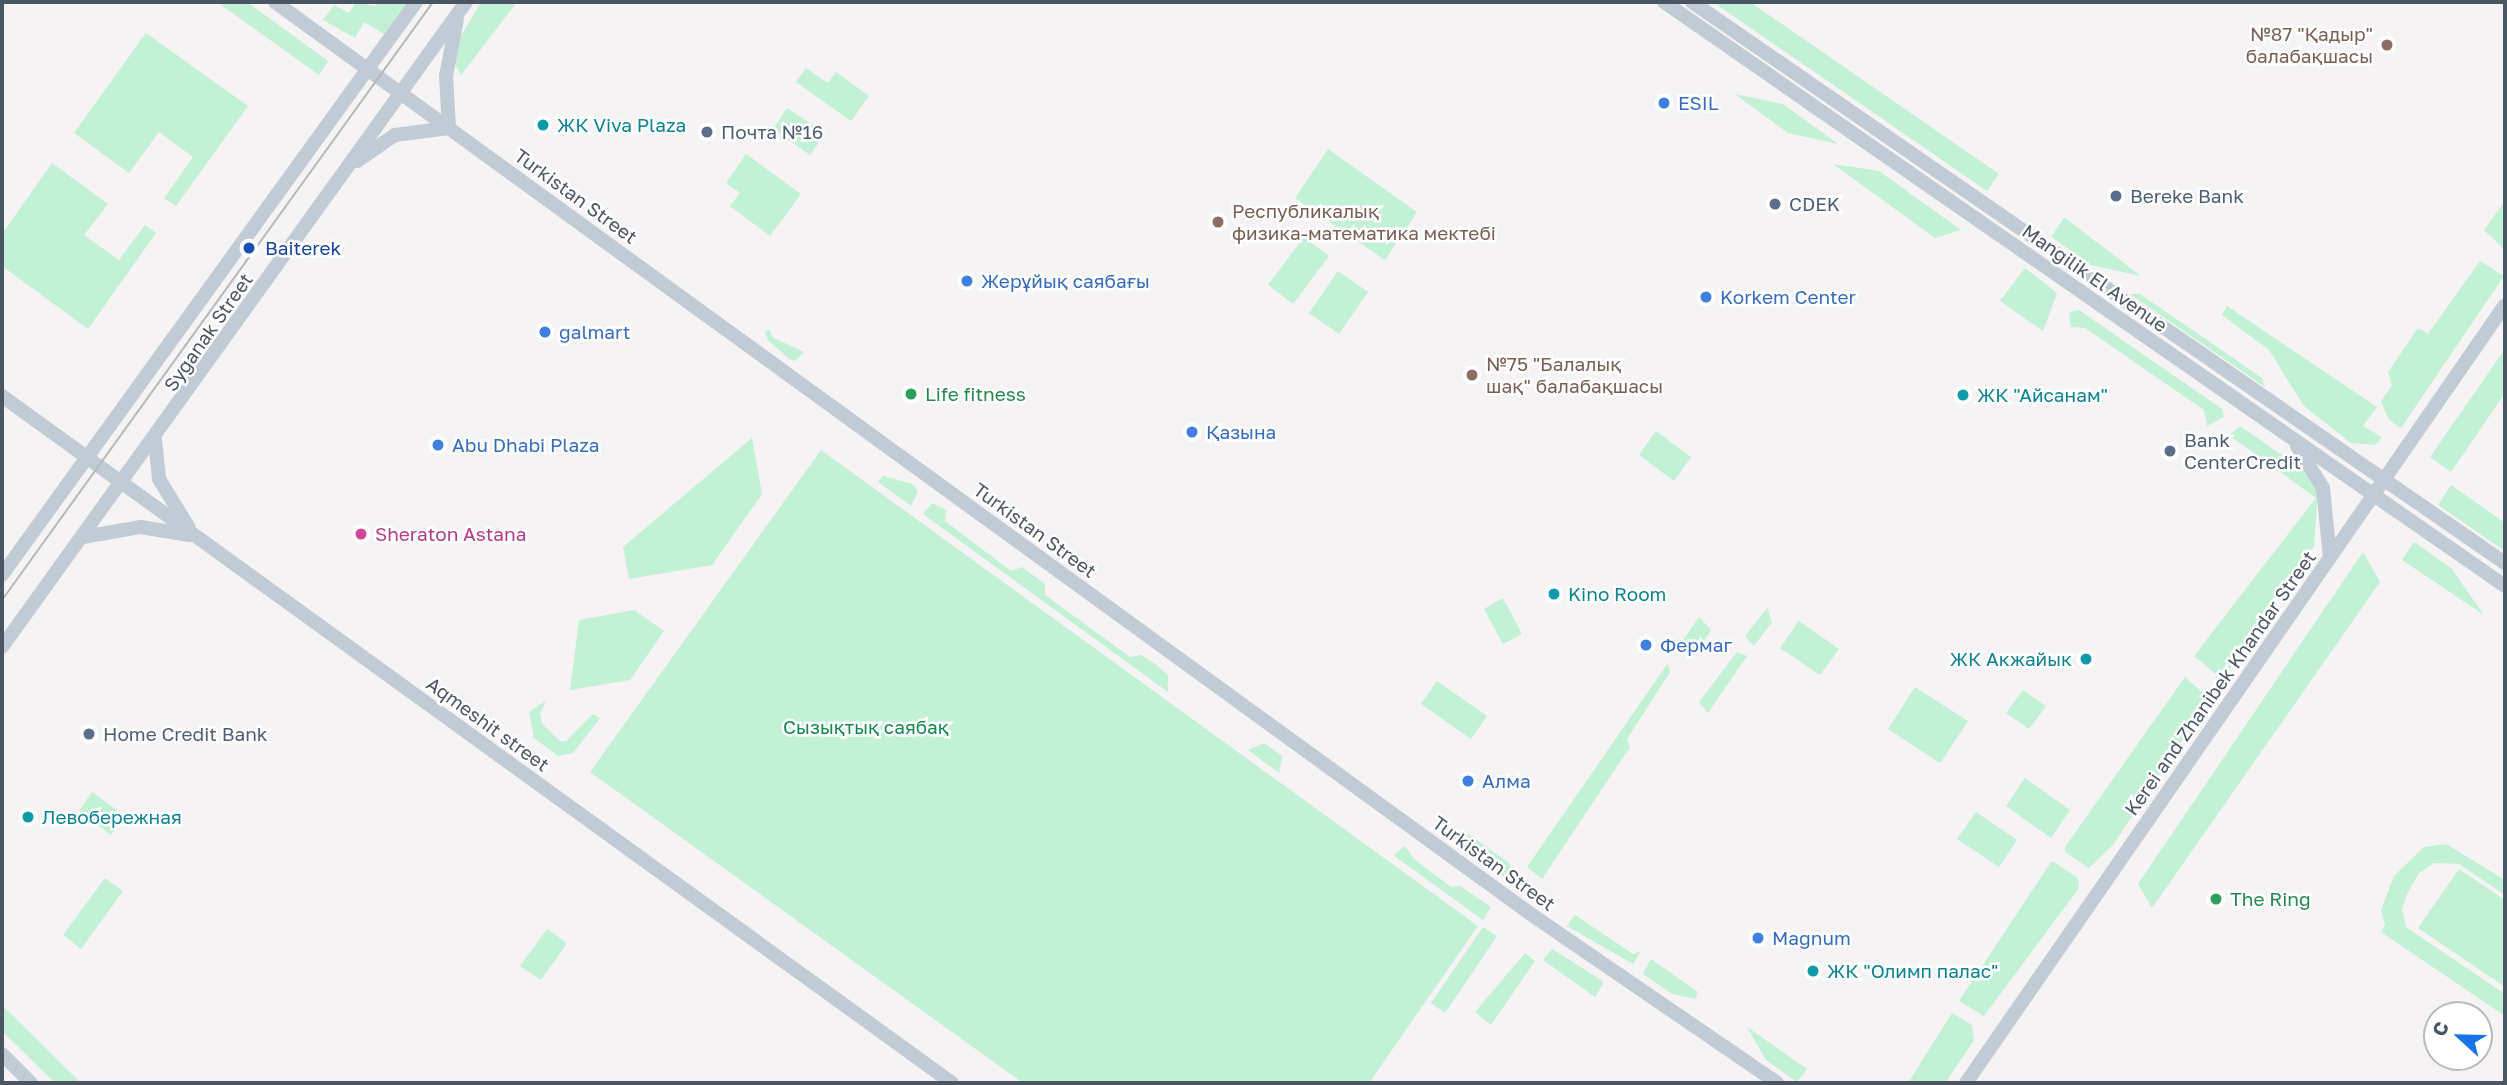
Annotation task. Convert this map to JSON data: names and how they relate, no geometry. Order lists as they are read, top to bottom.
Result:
{
  "streets": {
    "main road": [
      "Turkistan Street",
      "Mangilik El Avenue",
      "Syganak Street",
      "Kerei and Zhanibek Khandar Street",
      "Aqmeshit street"
    ]
  },
  "crossings": [
    ["Turkistan Street", "Syganak Street"],
    ["Mangilik El Avenue", "Kerei and Zhanibek Khandar Street"],
    ["Syganak Street", "Aqmeshit street"]
  ],
  "parks": ["Сызықтық саябақ"],
  "places": [
    "№87 \"Қадыр\" балабақшасы",
    "ESIL",
    "ЖК Viva Plaza",
    "Почта №16",
    "Bereke Bank",
    "CDEK",
    "Республикалық физика-математика мектебі",
    "Baiterek",
    "Жерұйық саябағы",
    "Korkem Center",
    "galmart",
    "№75 \"Балалық шақ\" балабақшасы",
    "Life fitness",
    "ЖК \"Айсанам\"",
    "Қазына",
    "Abu Dhabi Plaza",
    "Bank CenterCredit",
    "Sheraton Astana",
    "Kino Room",
    "Фермаг",
    "ЖК Акжайык",
    "Home Credit Bank",
    "Алма",
    "Левобережная",
    "The Ring",
    "Magnum",
    "ЖК \"Олимп палас\""
  ],
  "north": "left"
}
